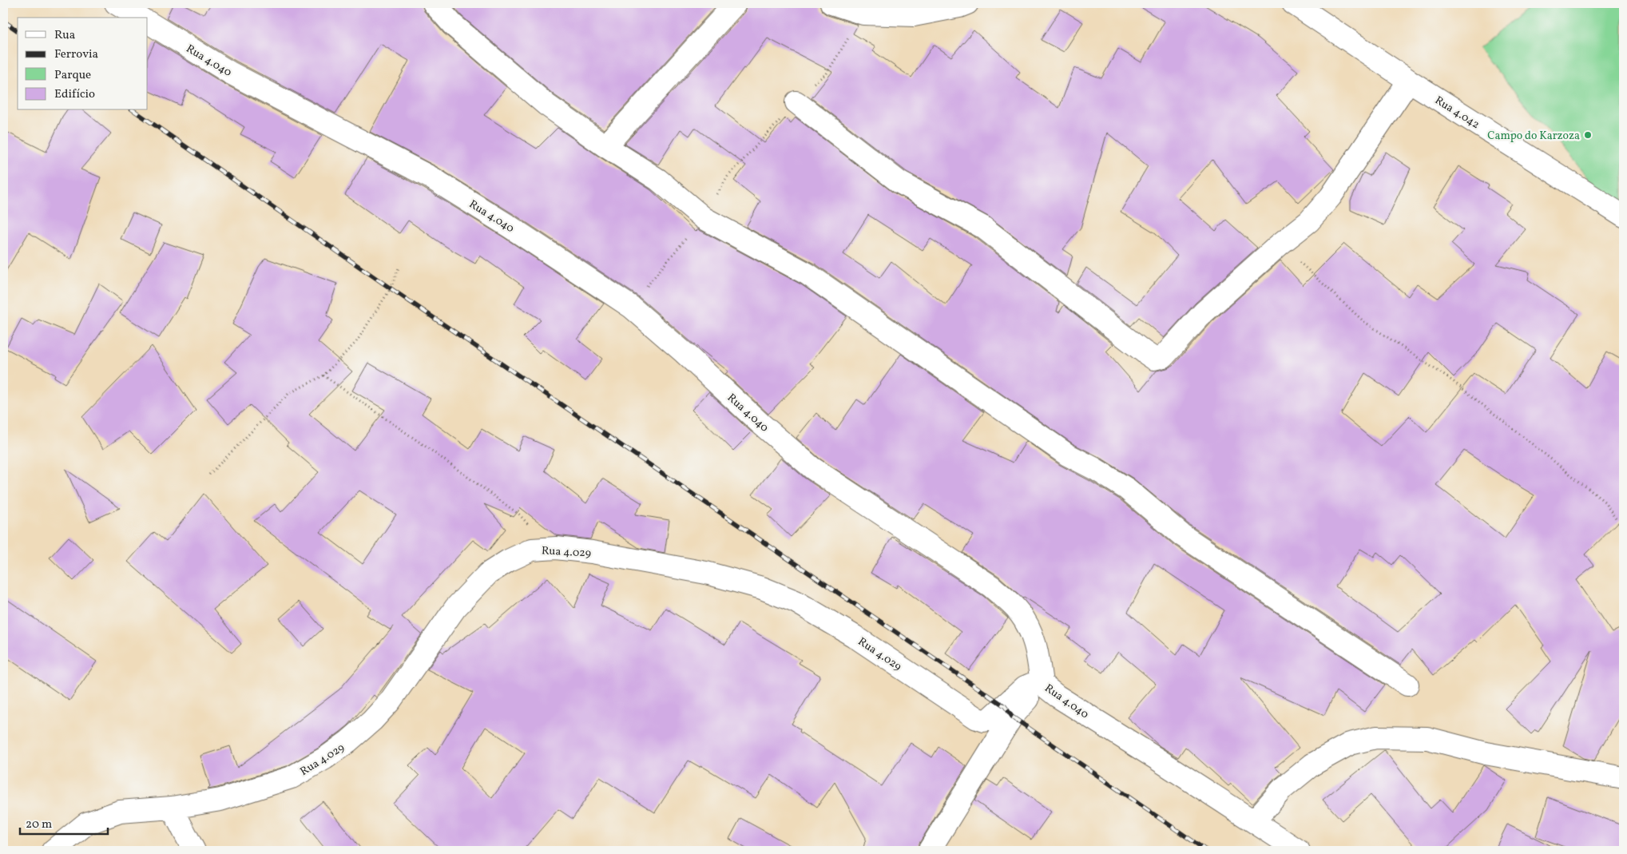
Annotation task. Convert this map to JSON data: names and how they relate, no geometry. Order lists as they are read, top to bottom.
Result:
{
  "streets": {
    "street": ["Rua 4.040", "Rua 4.042", "Rua 4.029"]
  },
  "crossings": [
    ["Rua 4.040", "Rua 4.029"]
  ],
  "places": ["Campo do Karzoza"],
  "legend": [
    "Rua",
    "Ferrovia",
    "Parque",
    "Edifício"
  ],
  "scale_bar": "20 m"
}
